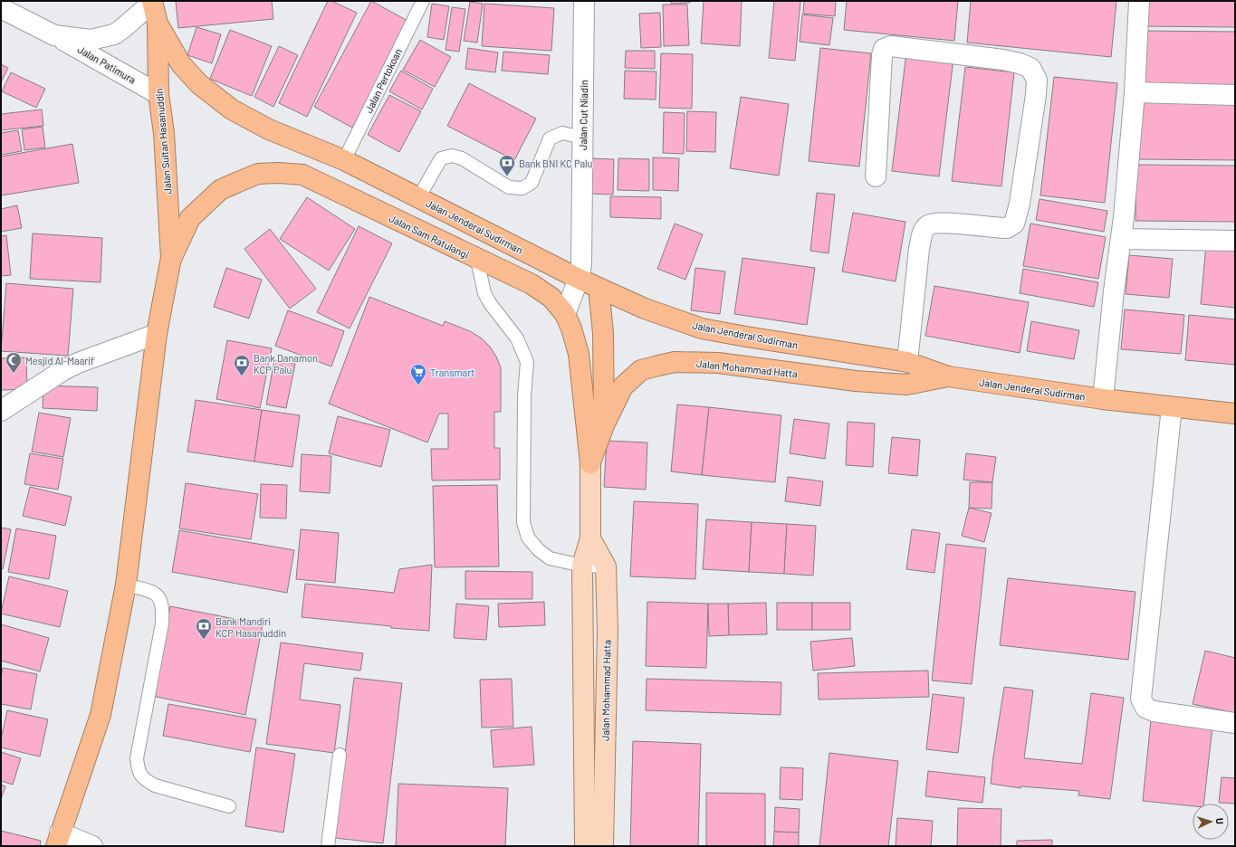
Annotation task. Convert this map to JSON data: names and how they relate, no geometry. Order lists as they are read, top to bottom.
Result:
{
  "streets": {
    "highway": [
      "Jalan Sultan Hasanuddin",
      "Jalan Jenderal Sudirman",
      "Jalan Sam Ratulangi",
      "Jalan Mohammad Hatta"
    ],
    "street": ["Jalan Patimura", "Jalan Cut Niadin"],
    "lane": ["Jalan Pertokoan"]
  },
  "crossings": [
    ["Jalan Patimura", "Jalan Sultan Hasanuddin"],
    ["Jalan Pertokoan", "Jalan Jenderal Sudirman"],
    ["Jalan Cut Niadin", "Jalan Jenderal Sudirman"],
    ["Jalan Cut Niadin", "Jalan Sam Ratulangi"],
    ["Jalan Sultan Hasanuddin", "Jalan Jenderal Sudirman"],
    ["Jalan Sultan Hasanuddin", "Jalan Sam Ratulangi"],
    ["Jalan Jenderal Sudirman", "Jalan Mohammad Hatta"],
    ["Jalan Sam Ratulangi", "Jalan Mohammad Hatta"]
  ],
  "places": {
    "bank": ["Bank BNI KC Palu", "Bank Danamon KCP Palu", "Bank Mandiri KCP Hasanuddin"],
    "mosque": ["Mesjid Al-Maarif"],
    "supermarket": ["Transmart"]
  },
  "north": "right"
}
